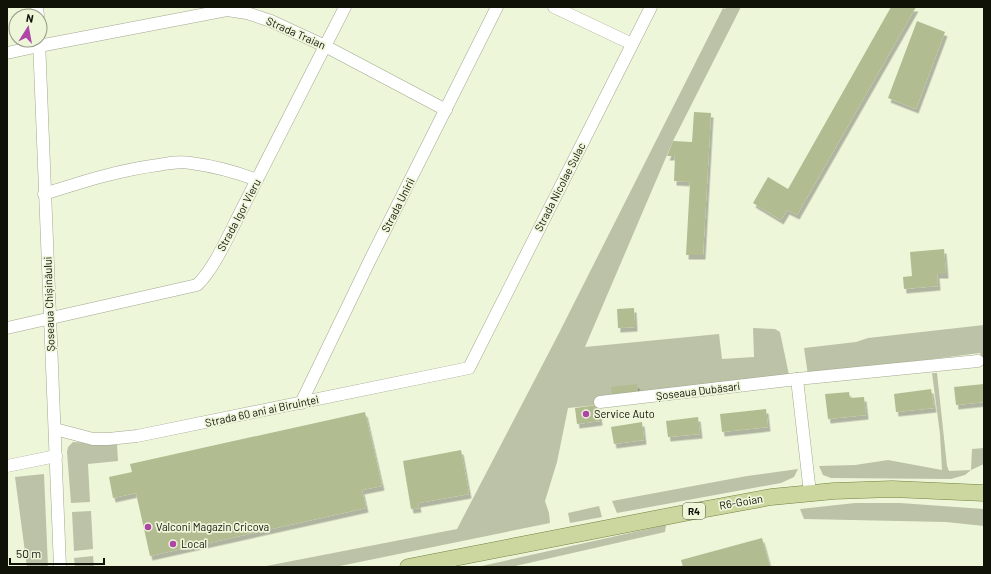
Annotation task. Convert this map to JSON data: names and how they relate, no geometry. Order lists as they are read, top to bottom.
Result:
{
  "streets": {
    "main road": ["R6-Goian", "R4"],
    "street": [
      "Strada Traian",
      "Strada Nicolae Sulac",
      "Strada Unirii",
      "Strada Igor Vieru",
      "Șoseaua Chișinăului",
      "Șoseaua Dubăsari",
      "Strada 60 ani ai Biruinței"
    ]
  },
  "crossings": [
    ["Strada Traian", "Strada Unirii"],
    ["Strada Traian", "Strada Igor Vieru"],
    ["Strada Nicolae Sulac", "Strada 60 ani ai Biruinței"],
    ["Strada Unirii", "Strada 60 ani ai Biruinței"],
    ["Strada Igor Vieru", "Șoseaua Chișinăului"],
    ["Șoseaua Chișinăului", "Strada 60 ani ai Biruinței"]
  ],
  "places": ["Service Auto", "Valconi Magazin Cricova", "Local"],
  "scale_bar": "50 m",
  "north": "top"
}
